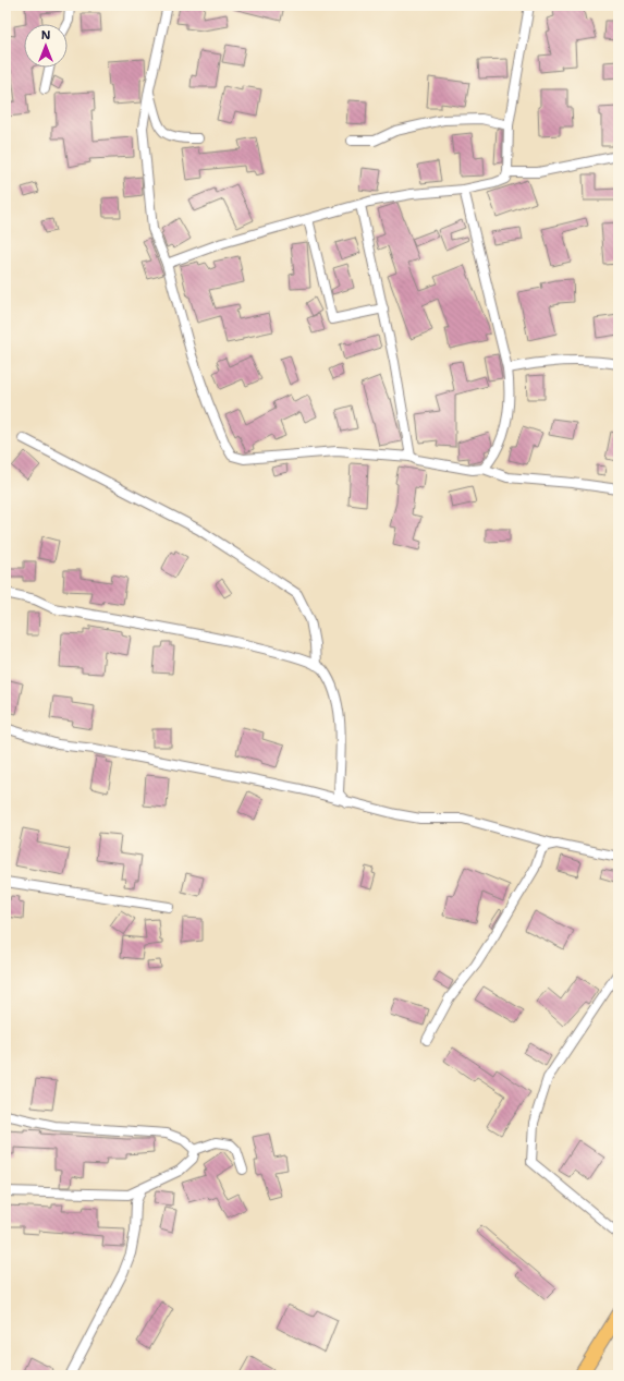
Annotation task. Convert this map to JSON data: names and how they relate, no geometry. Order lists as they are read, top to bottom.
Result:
{
  "north": "top"
}
